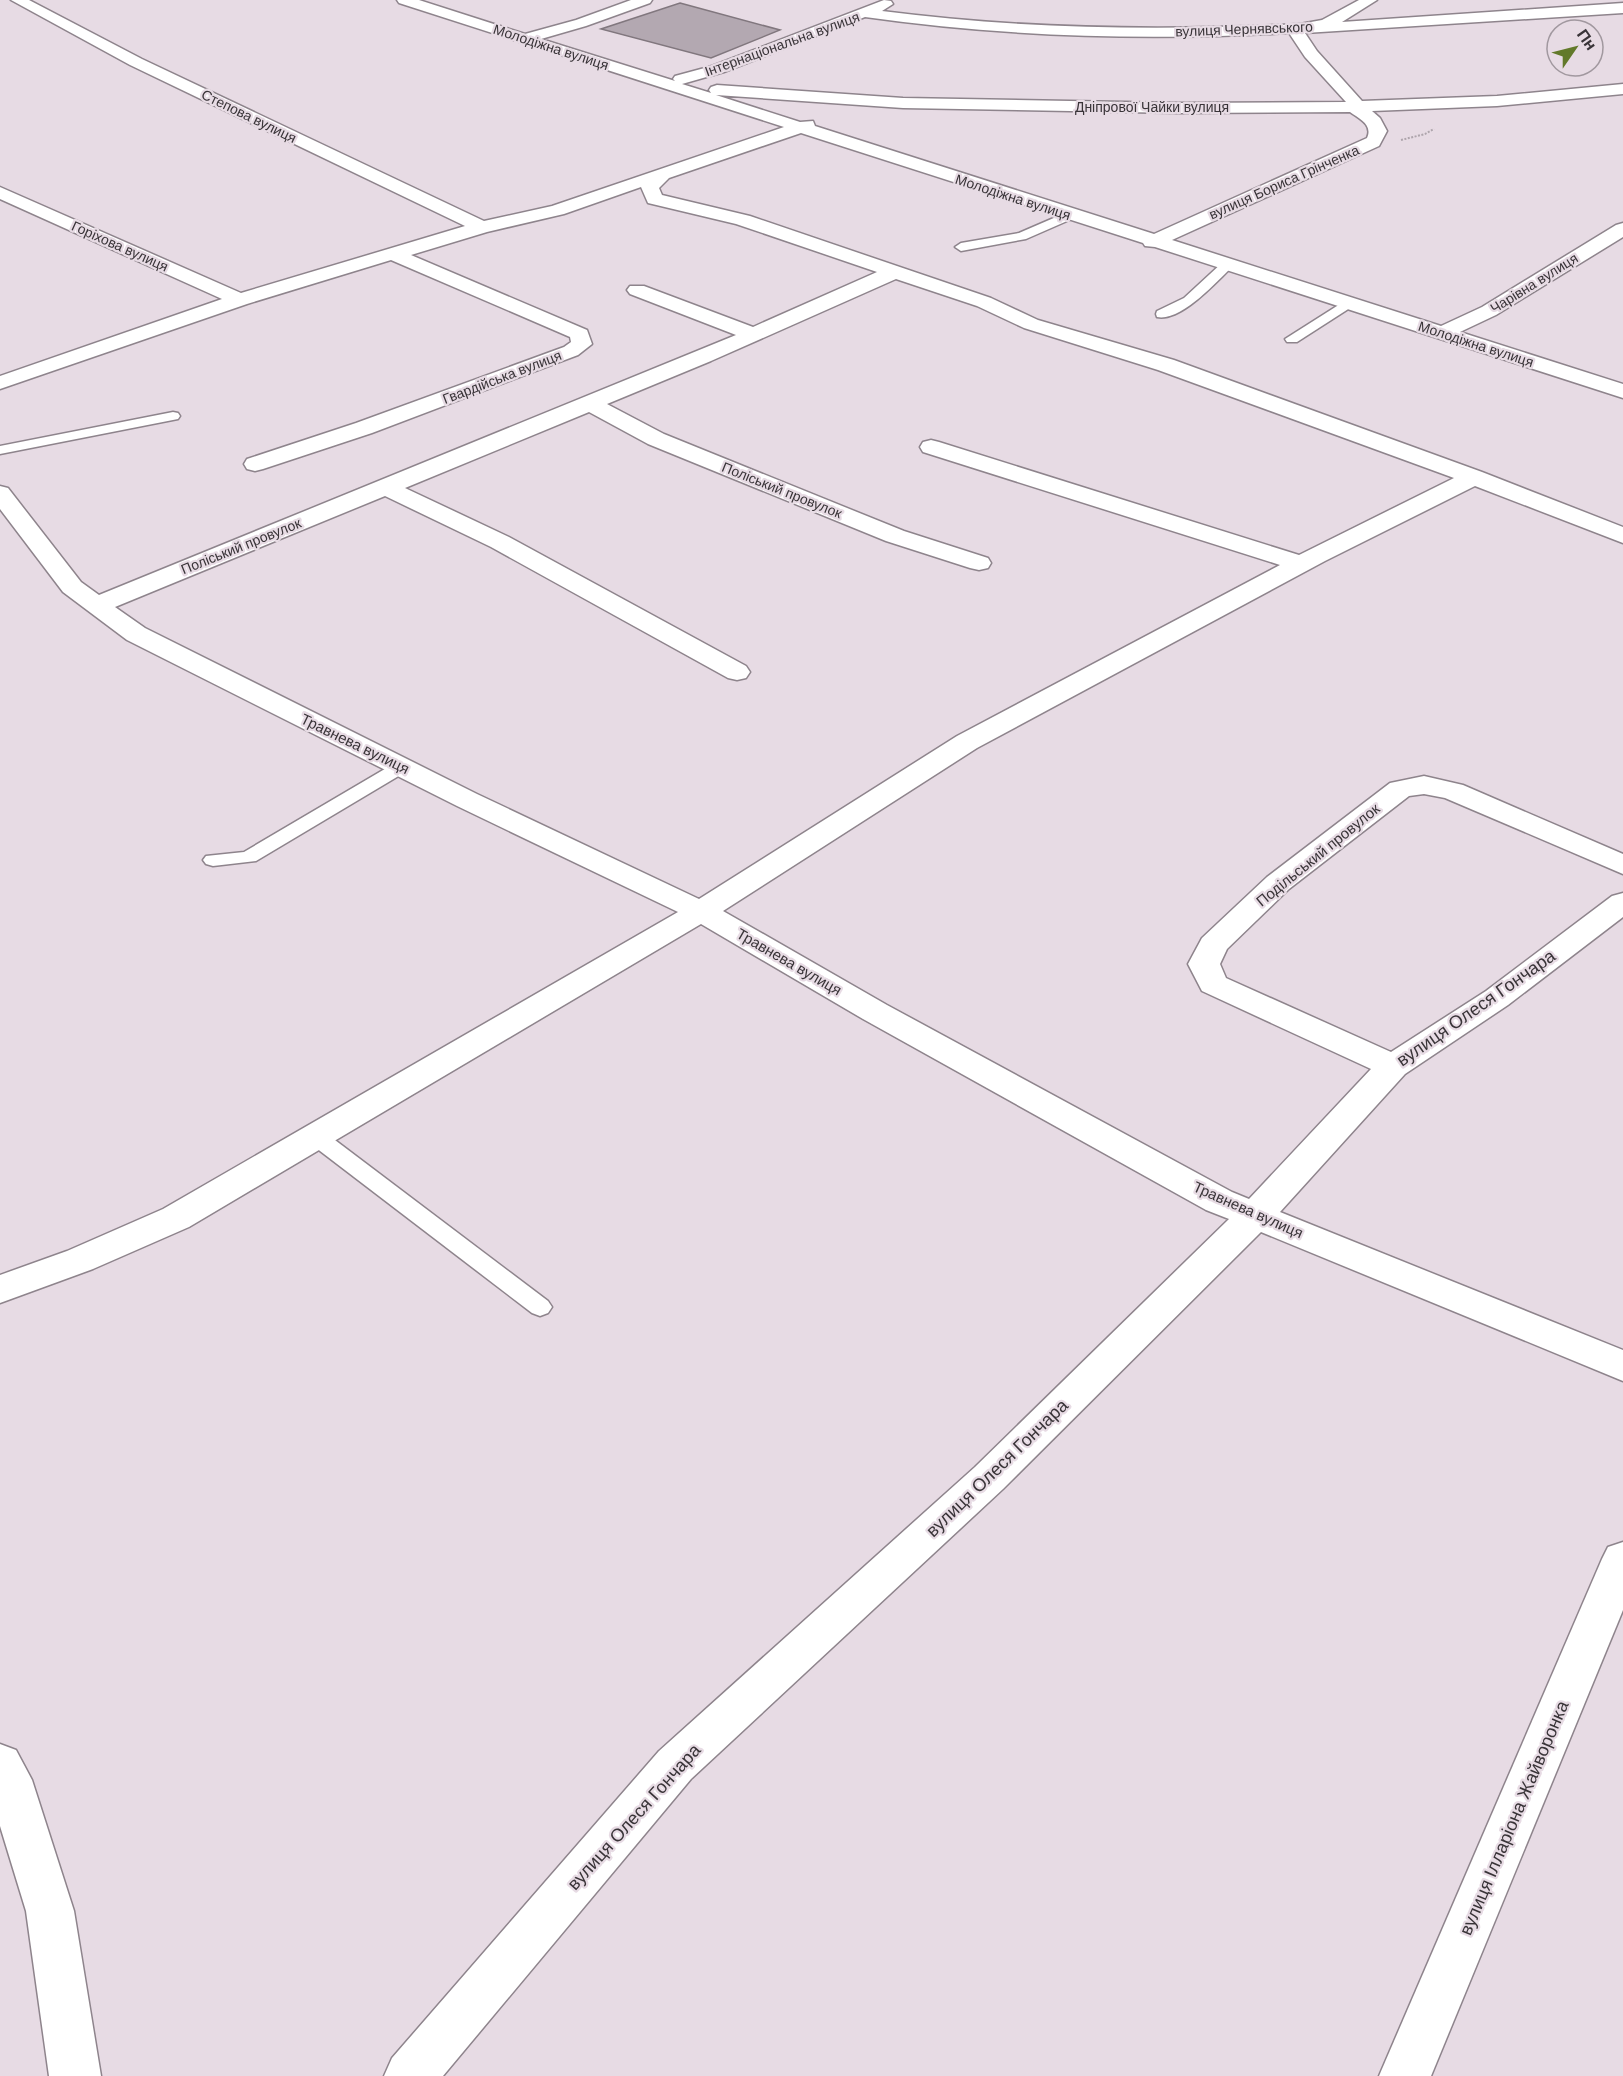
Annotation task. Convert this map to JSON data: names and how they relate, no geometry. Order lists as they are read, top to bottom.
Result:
{
  "streets": {
    "street": [
      "вулиця Чернявського",
      "Інтернаціональна вулиця",
      "Молодіжна вулиця",
      "Дніпрової Чайки вулиця",
      "Степова вулиця",
      "вулиця Бориса Грінченка",
      "Горіхова вулиця",
      "Чарівна вулиця",
      "Гвардійська вулиця",
      "Поліський провулок",
      "Травнева вулиця",
      "Подільський провулок",
      "вулиця Олеся Гончара",
      "вулиця Ілларіона Жайворонка"
    ]
  },
  "crossings": [
    ["вулиця Чернявського", "Інтернаціональна вулиця"],
    ["вулиця Чернявського", "вулиця Бориса Грінченка"],
    ["Інтернаціональна вулиця", "Молодіжна вулиця"],
    ["Інтернаціональна вулиця", "Дніпрової Чайки вулиця"],
    ["Молодіжна вулиця", "Дніпрової Чайки вулиця"],
    ["Молодіжна вулиця", "вулиця Бориса Грінченка"],
    ["Молодіжна вулиця", "Чарівна вулиця"],
    ["Дніпрової Чайки вулиця", "вулиця Бориса Грінченка"],
    ["Поліський провулок", "Травнева вулиця"],
    ["Травнева вулиця", "вулиця Олеся Гончара"],
    ["Подільський провулок", "вулиця Олеся Гончара"]
  ],
  "north": "top right"
}
